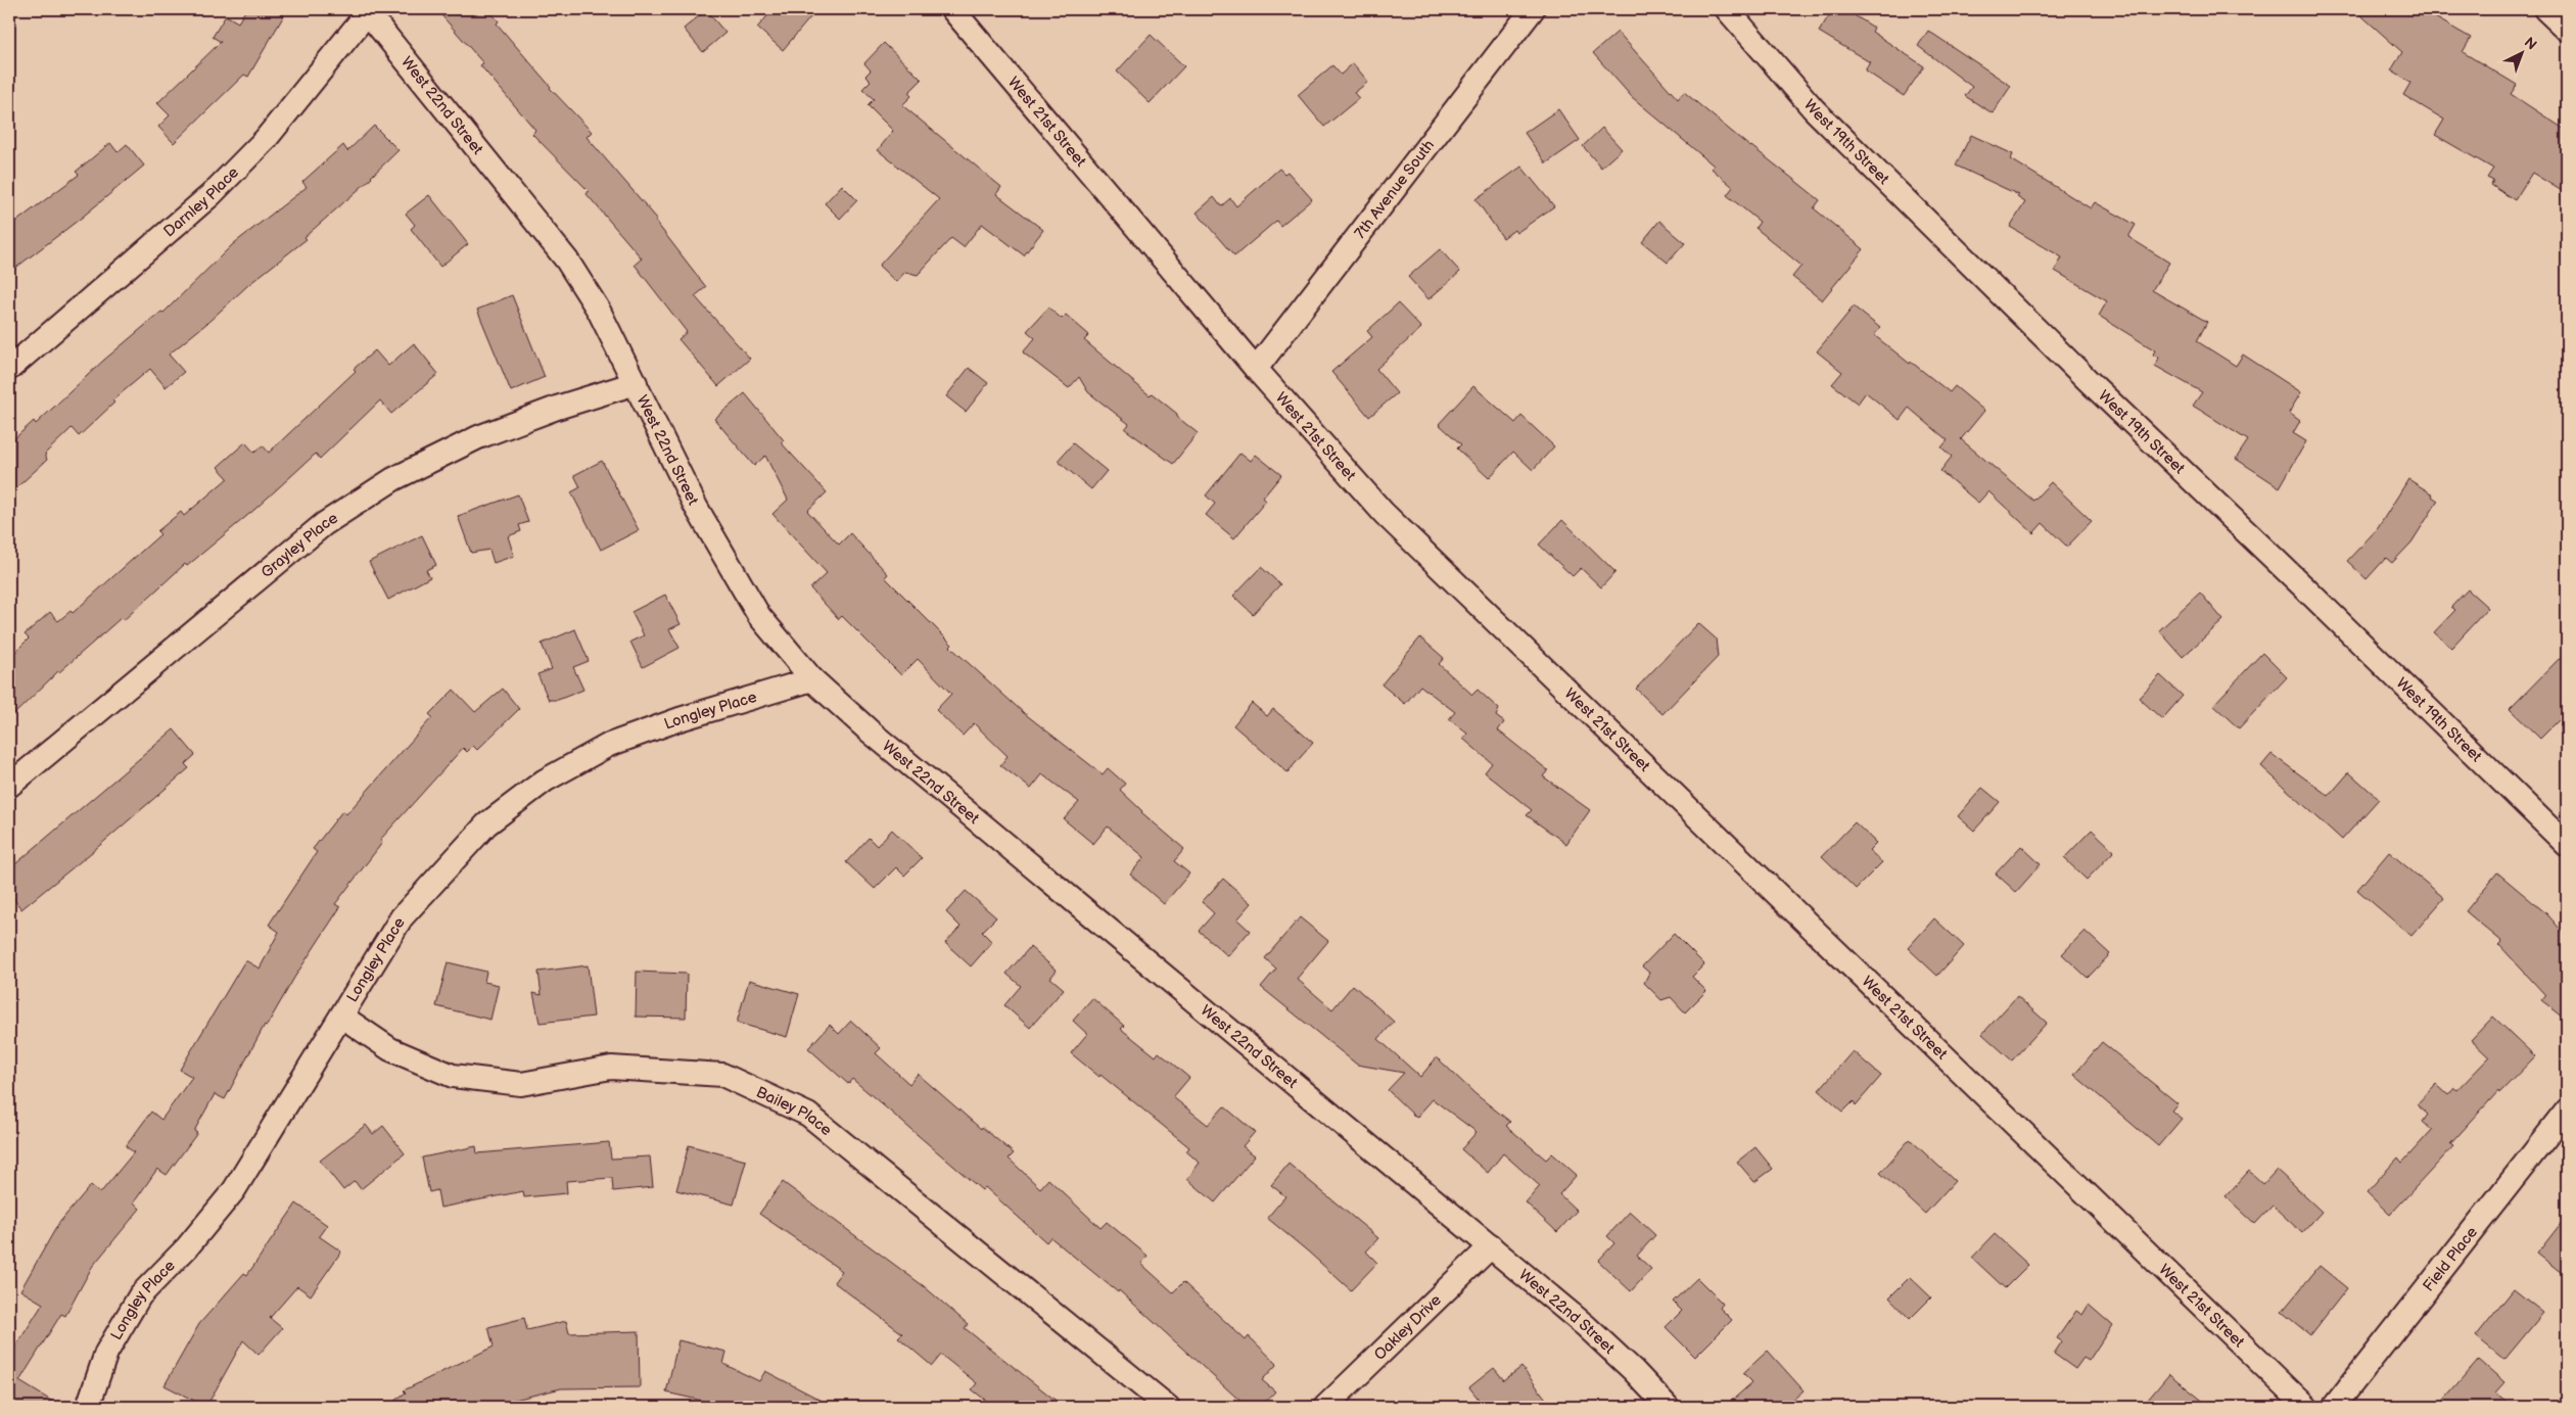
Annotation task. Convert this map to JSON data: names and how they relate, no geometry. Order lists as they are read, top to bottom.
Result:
{
  "streets": {
    "street": [
      "West 22nd Street",
      "West 21st Street",
      "West 19th Street",
      "7th Avenue South",
      "Darnley Place",
      "Grayley Place",
      "Longley Place",
      "Bailey Place",
      "Field Place",
      "Oakley Drive"
    ]
  },
  "crossings": [
    ["West 22nd Street", "Darnley Place"],
    ["West 22nd Street", "Grayley Place"],
    ["West 22nd Street", "Longley Place"],
    ["West 22nd Street", "Oakley Drive"],
    ["West 21st Street", "7th Avenue South"],
    ["Longley Place", "Bailey Place"]
  ],
  "north": "top right"
}
